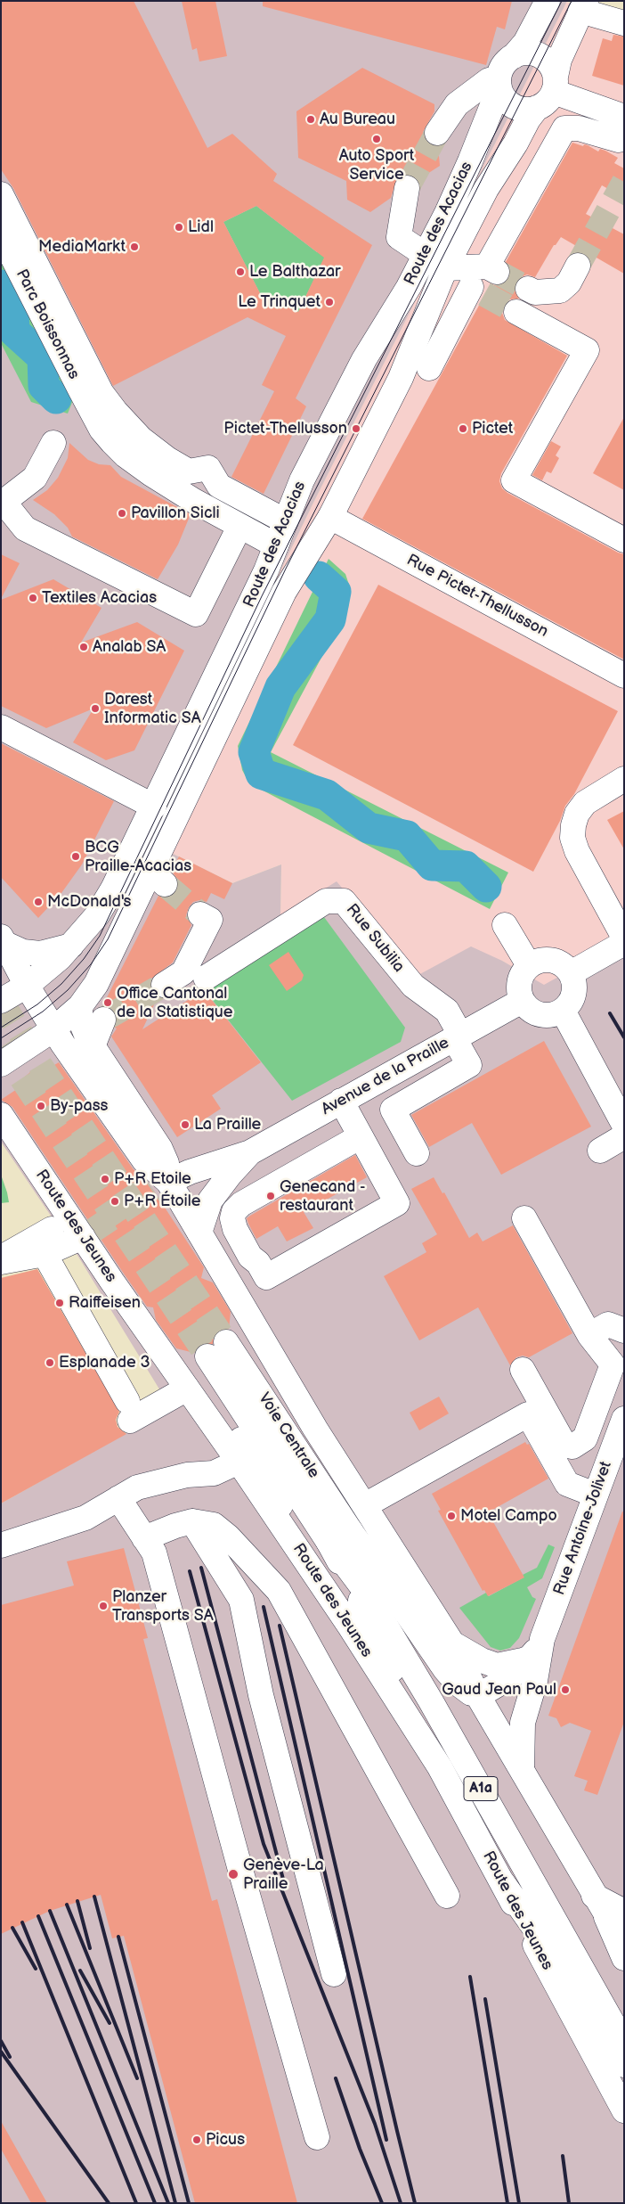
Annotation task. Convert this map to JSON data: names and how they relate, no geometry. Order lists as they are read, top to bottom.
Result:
{
  "streets": {
    "main road": [
      "Route des Acacias",
      "Parc Boissonnas",
      "Rue Pictet-Thellusson",
      "Rue Subilia",
      "Avenue de la Praille",
      "Route des Jeunes",
      "Voie Centrale",
      "Rue Antoine-Jolivet",
      "A1a"
    ]
  },
  "crossings": [
    ["Route des Acacias", "Parc Boissonnas"],
    ["Route des Acacias", "Rue Pictet-Thellusson"],
    ["Rue Subilia", "Avenue de la Praille"],
    ["Voie Centrale", "A1a"]
  ],
  "places": [
    "Au Bureau",
    "Auto Sport Service",
    "Lidl",
    "MediaMarkt",
    "Le Balthazar",
    "Le Trinquet",
    "Pictet-Thellusson",
    "Pictet",
    "Pavillon Sicli",
    "Textiles Acacias",
    "Analab SA",
    "Darest Informatic SA",
    "BCG Praille-Acacias",
    "McDonald's",
    "Office Cantonal de la Statistique",
    "By-pass",
    "La Praille",
    "P+R Etoile",
    "Genecand - restaurant",
    "P+R Étoile",
    "Raiffeisen",
    "Esplanade 3",
    "Motel Campo",
    "Planzer Transports SA",
    "Gaud Jean Paul",
    "Genève-La Praille",
    "Picus"
  ]
}
